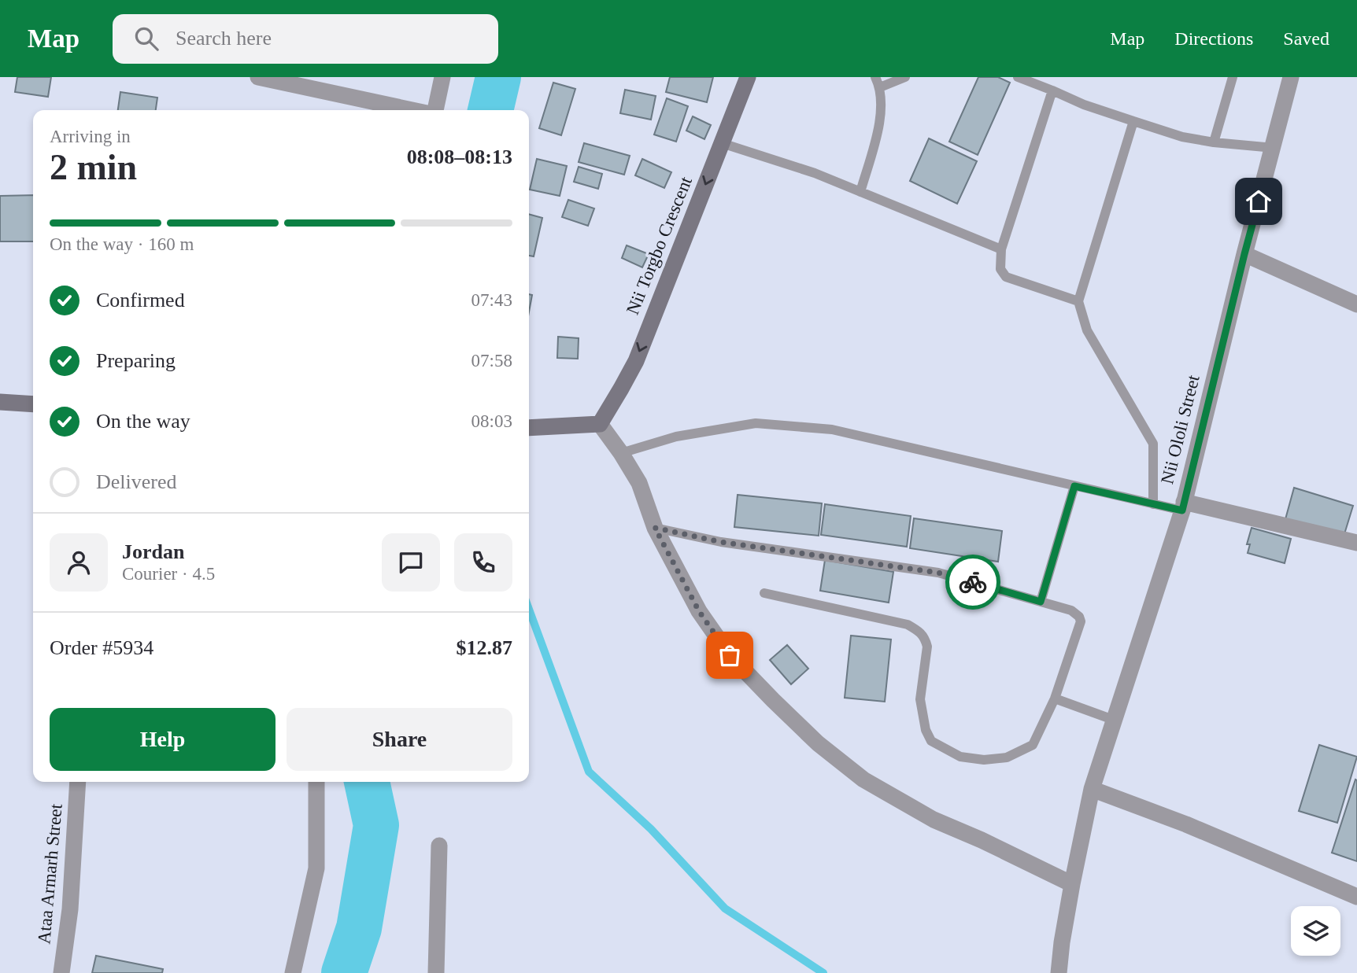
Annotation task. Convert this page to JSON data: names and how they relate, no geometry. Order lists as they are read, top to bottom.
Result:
{
  "streets": {
    "street": ["Nii Torgbo Crescent", "Nii Ololi Street", "Ataa Armarh Street"]
  },
  "one_way": ["Nii Torgbo Crescent"],
  "page": {
    "header": "Map",
    "search": "Search here",
    "nav": ["Map", "Directions", "Saved"],
    "heading": ["2 min", "Arriving in", "08:08–08:13"],
    "panel": [
      "Jordan",
      "Courier · 4.5",
      "Order #5934",
      "$12.87"
    ],
    "bar": "On the way · 160 m",
    "list": [
      ["Confirmed", "07:43"],
      ["Preparing", "07:58"],
      ["On the way", "08:03"],
      "Delivered"
    ],
    "buttons": ["Help", "Share"]
  }
}
